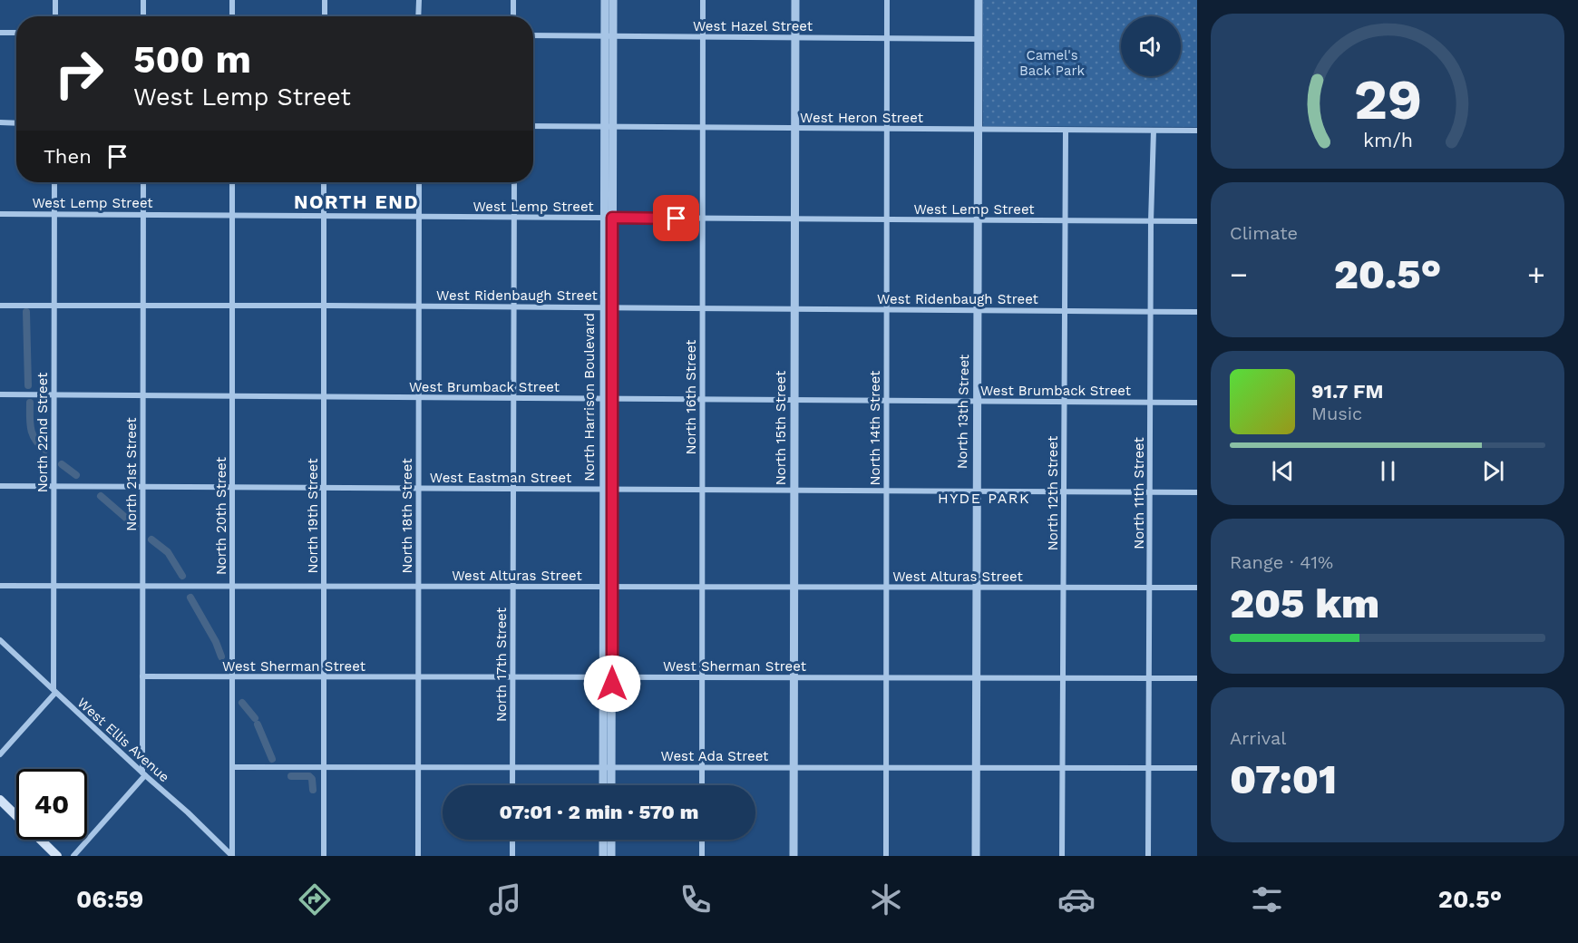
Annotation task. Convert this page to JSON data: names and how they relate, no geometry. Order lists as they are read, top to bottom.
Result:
{
  "streets": {
    "street": [
      "West Hazel Street",
      "West Heron Street",
      "West Lemp Street",
      "West Ridenbaugh Street",
      "West Brumback Street",
      "North Harrison Boulevard",
      "North 16th Street",
      "North 13th Street",
      "North 15th Street",
      "North 14th Street",
      "North 22nd Street",
      "North 21st Street",
      "West Eastman Street",
      "North 12th Street",
      "North 11th Street",
      "North 20th Street",
      "North 19th Street",
      "North 18th Street",
      "West Alturas Street",
      "North 17th Street",
      "West Sherman Street",
      "West Ellis Avenue",
      "West Ada Street"
    ]
  },
  "crossings": [
    ["West Hazel Street", "North Harrison Boulevard"],
    ["West Hazel Street", "North 16th Street"],
    ["West Hazel Street", "North 13th Street"],
    ["West Hazel Street", "North 15th Street"],
    ["West Hazel Street", "North 14th Street"],
    ["West Heron Street", "North Harrison Boulevard"],
    ["West Heron Street", "North 16th Street"],
    ["West Heron Street", "North 13th Street"],
    ["West Heron Street", "North 15th Street"],
    ["West Heron Street", "North 14th Street"],
    ["West Heron Street", "North 12th Street"],
    ["West Heron Street", "North 11th Street"],
    ["West Lemp Street", "North Harrison Boulevard"],
    ["West Lemp Street", "North 16th Street"],
    ["West Lemp Street", "North 13th Street"],
    ["West Lemp Street", "North 15th Street"],
    ["West Lemp Street", "North 14th Street"],
    ["West Lemp Street", "North 22nd Street"],
    ["West Lemp Street", "North 21st Street"],
    ["West Lemp Street", "North 12th Street"],
    ["West Lemp Street", "North 11th Street"],
    ["West Lemp Street", "North 20th Street"],
    ["West Lemp Street", "North 19th Street"],
    ["West Lemp Street", "North 18th Street"],
    ["West Lemp Street", "North 17th Street"],
    ["West Ridenbaugh Street", "North Harrison Boulevard"],
    ["West Ridenbaugh Street", "North 16th Street"],
    ["West Ridenbaugh Street", "North 13th Street"],
    ["West Ridenbaugh Street", "North 15th Street"],
    ["West Ridenbaugh Street", "North 14th Street"],
    ["West Ridenbaugh Street", "North 22nd Street"],
    ["West Ridenbaugh Street", "North 21st Street"],
    ["West Ridenbaugh Street", "North 12th Street"],
    ["West Ridenbaugh Street", "North 11th Street"],
    ["West Ridenbaugh Street", "North 20th Street"],
    ["West Ridenbaugh Street", "North 19th Street"],
    ["West Ridenbaugh Street", "North 18th Street"],
    ["West Ridenbaugh Street", "North 17th Street"],
    ["West Brumback Street", "North Harrison Boulevard"],
    ["West Brumback Street", "North 16th Street"],
    ["West Brumback Street", "North 13th Street"],
    ["West Brumback Street", "North 15th Street"],
    ["West Brumback Street", "North 14th Street"],
    ["West Brumback Street", "North 22nd Street"],
    ["West Brumback Street", "North 21st Street"],
    ["West Brumback Street", "North 12th Street"],
    ["West Brumback Street", "North 11th Street"],
    ["West Brumback Street", "North 20th Street"],
    ["West Brumback Street", "North 19th Street"],
    ["West Brumback Street", "North 18th Street"],
    ["West Brumback Street", "North 17th Street"],
    ["North Harrison Boulevard", "West Eastman Street"],
    ["North Harrison Boulevard", "West Alturas Street"],
    ["North Harrison Boulevard", "West Sherman Street"],
    ["North Harrison Boulevard", "West Ada Street"],
    ["North 16th Street", "West Eastman Street"],
    ["North 16th Street", "West Alturas Street"],
    ["North 16th Street", "West Sherman Street"],
    ["North 16th Street", "West Ada Street"],
    ["North 13th Street", "West Eastman Street"],
    ["North 13th Street", "West Alturas Street"],
    ["North 13th Street", "West Sherman Street"],
    ["North 13th Street", "West Ada Street"],
    ["North 15th Street", "West Eastman Street"],
    ["North 15th Street", "West Alturas Street"],
    ["North 15th Street", "West Sherman Street"],
    ["North 15th Street", "West Ada Street"],
    ["North 14th Street", "West Eastman Street"],
    ["North 14th Street", "West Alturas Street"],
    ["North 14th Street", "West Sherman Street"],
    ["North 14th Street", "West Ada Street"],
    ["North 22nd Street", "West Eastman Street"],
    ["North 22nd Street", "West Alturas Street"],
    ["North 22nd Street", "West Ellis Avenue"],
    ["North 21st Street", "West Eastman Street"],
    ["North 21st Street", "West Alturas Street"],
    ["North 21st Street", "West Sherman Street"],
    ["North 21st Street", "West Ellis Avenue"],
    ["West Eastman Street", "North 12th Street"],
    ["West Eastman Street", "North 11th Street"],
    ["West Eastman Street", "North 20th Street"],
    ["West Eastman Street", "North 19th Street"],
    ["West Eastman Street", "North 18th Street"],
    ["West Eastman Street", "North 17th Street"],
    ["North 12th Street", "West Alturas Street"],
    ["North 12th Street", "West Sherman Street"],
    ["North 12th Street", "West Ada Street"],
    ["North 11th Street", "West Alturas Street"],
    ["North 11th Street", "West Sherman Street"],
    ["North 11th Street", "West Ada Street"],
    ["North 20th Street", "West Alturas Street"],
    ["North 20th Street", "West Sherman Street"],
    ["North 20th Street", "West Ellis Avenue"],
    ["North 20th Street", "West Ada Street"],
    ["North 19th Street", "West Alturas Street"],
    ["North 19th Street", "West Sherman Street"],
    ["North 19th Street", "West Ada Street"],
    ["North 18th Street", "West Alturas Street"],
    ["North 18th Street", "West Sherman Street"],
    ["North 18th Street", "West Ada Street"],
    ["West Alturas Street", "North 17th Street"],
    ["North 17th Street", "West Sherman Street"],
    ["North 17th Street", "West Ada Street"]
  ],
  "districts": ["NORTH END", "HYDE PARK"],
  "parks": ["Camel's Back Park"],
  "page": {
    "turn": ["500 m", "West Lemp Street"],
    "then": "Then",
    "tile": [
      "Climate",
      ["Range · 41%", "205 km"],
      ["Arrival", "07:01"]
    ],
    "heat": ["−", "20.5°", "+"],
    "song": ["91.7 FM", "Music"],
    "limit": "40",
    "trip": "07:01 · 2 min · 570 m",
    "tabs": ["06:59", "20.5°"],
    "gauge": ["29", "km/h"]
  }
}
